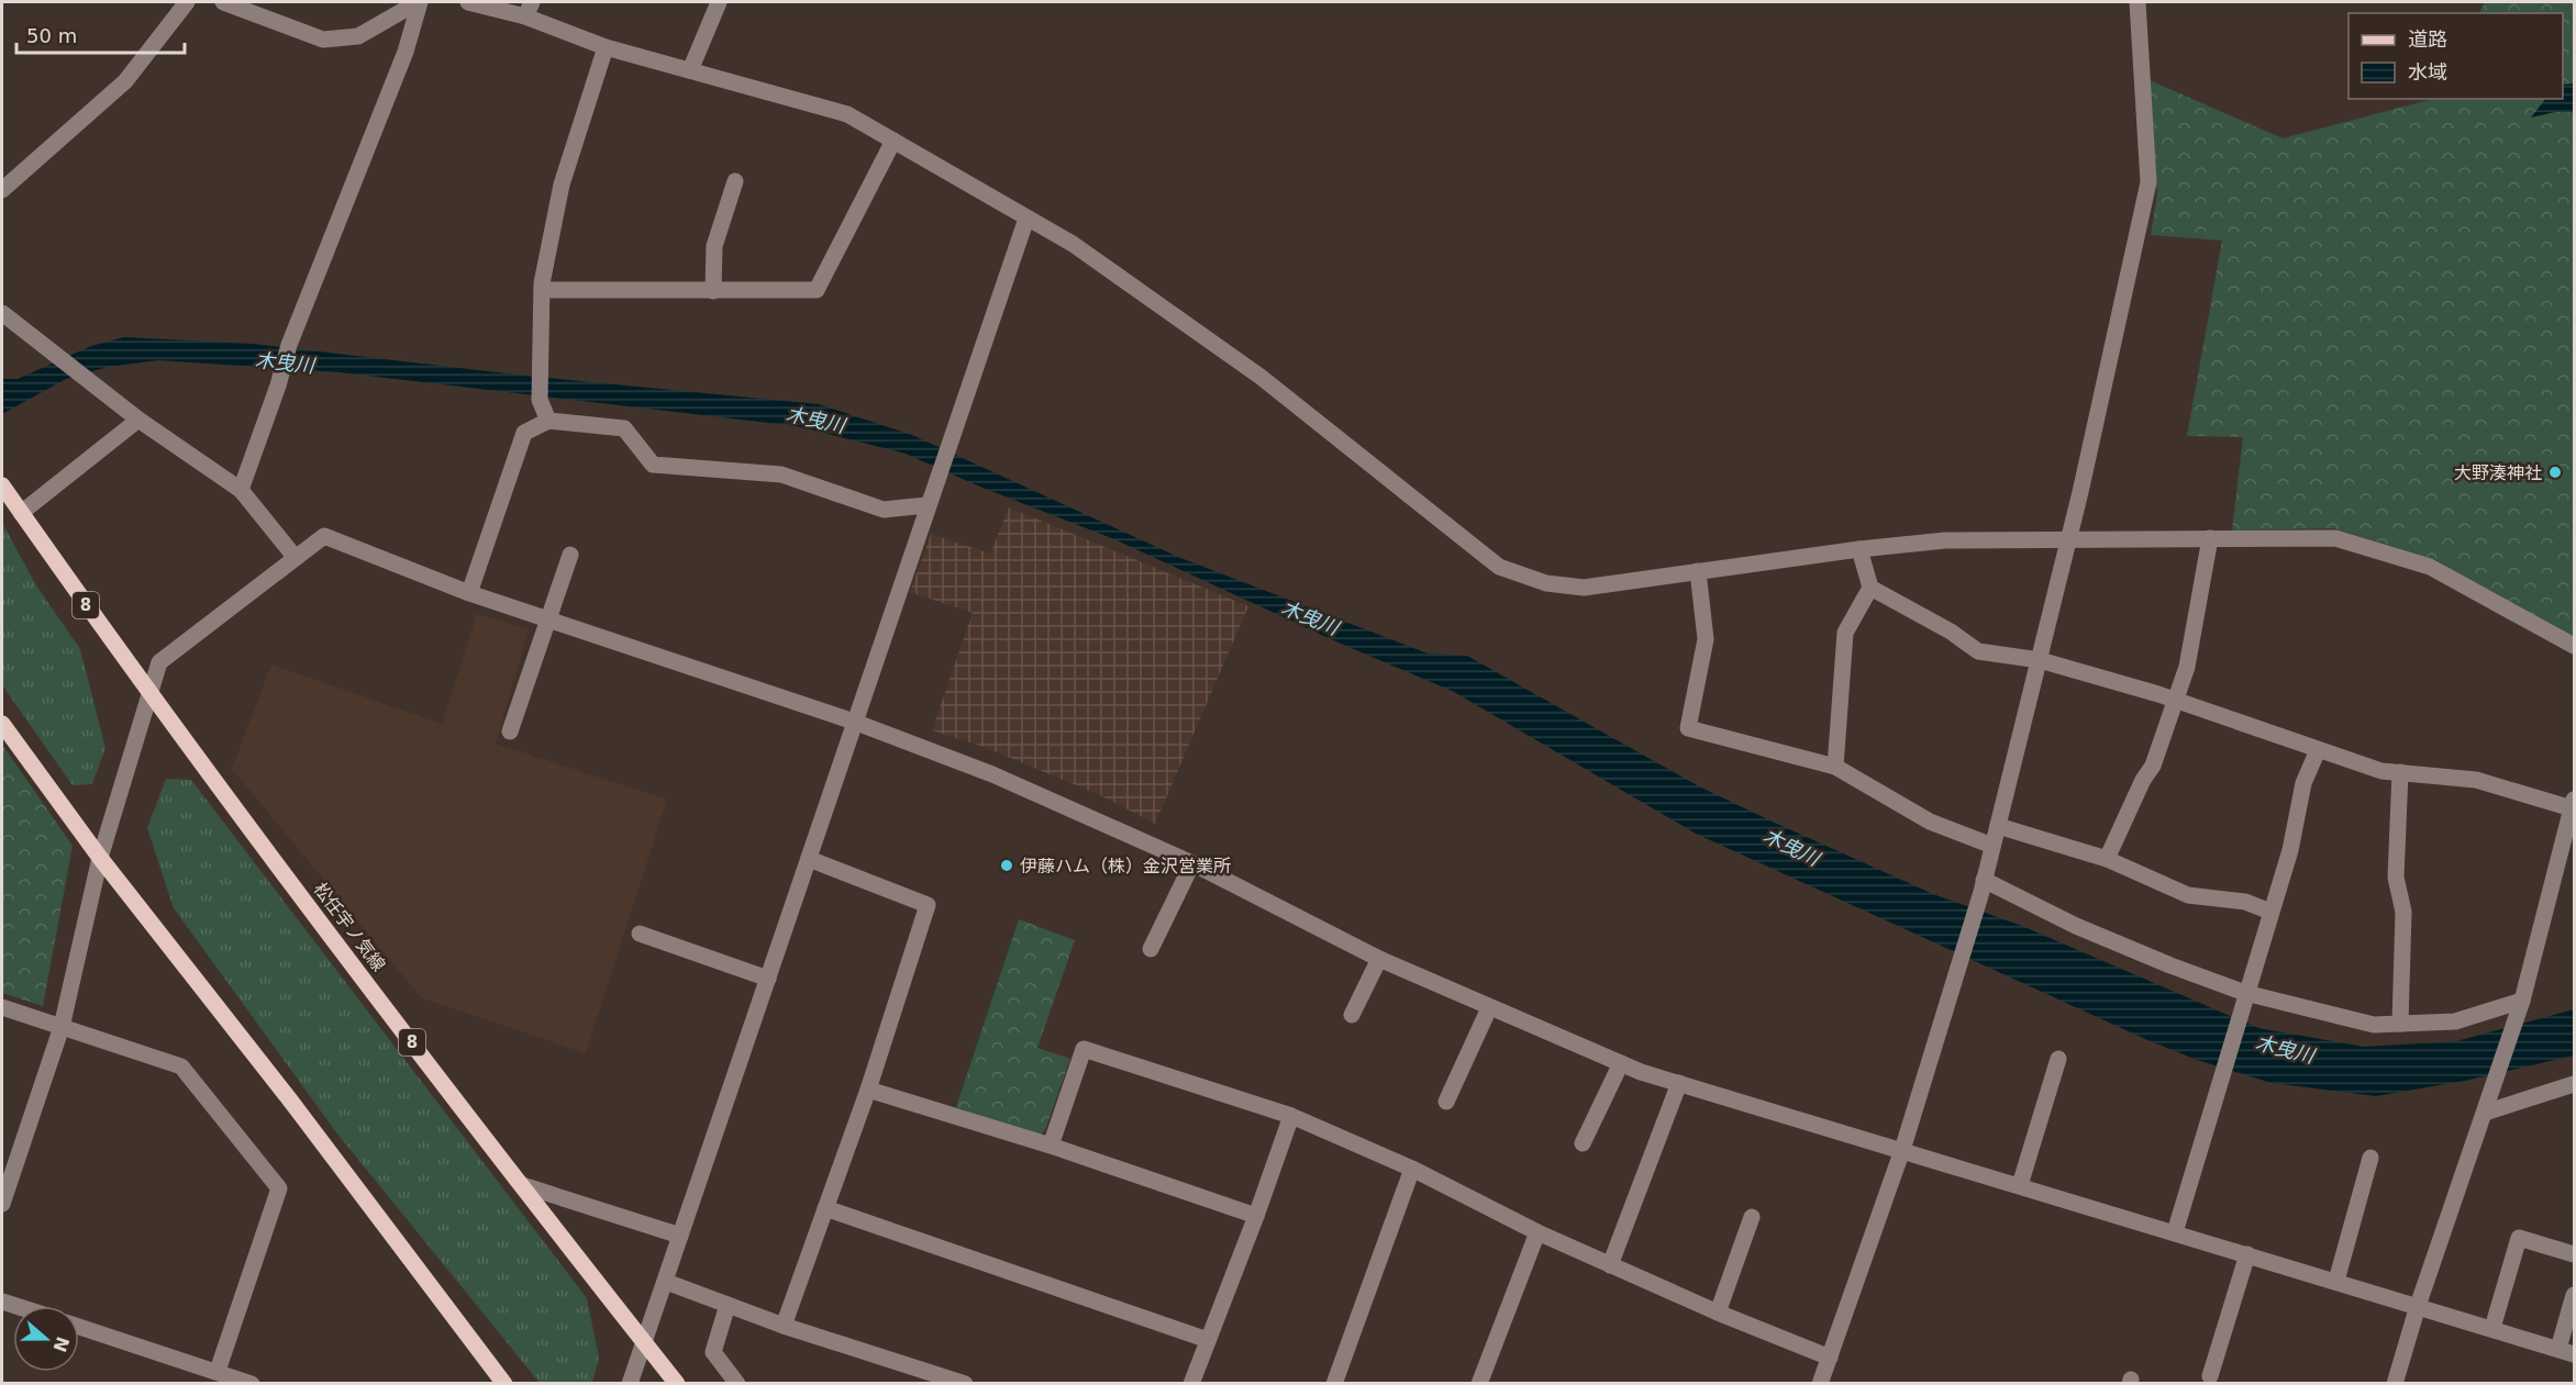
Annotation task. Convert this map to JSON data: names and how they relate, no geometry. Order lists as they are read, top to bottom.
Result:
{
  "streets": {
    "main road": ["8", "松任宇ノ気線"]
  },
  "water": ["木曳川"],
  "places": ["大野湊神社", "伊藤ハム（株）金沢営業所"],
  "legend": ["道路", "水域"],
  "scale_bar": "50 m",
  "north": "right"
}
